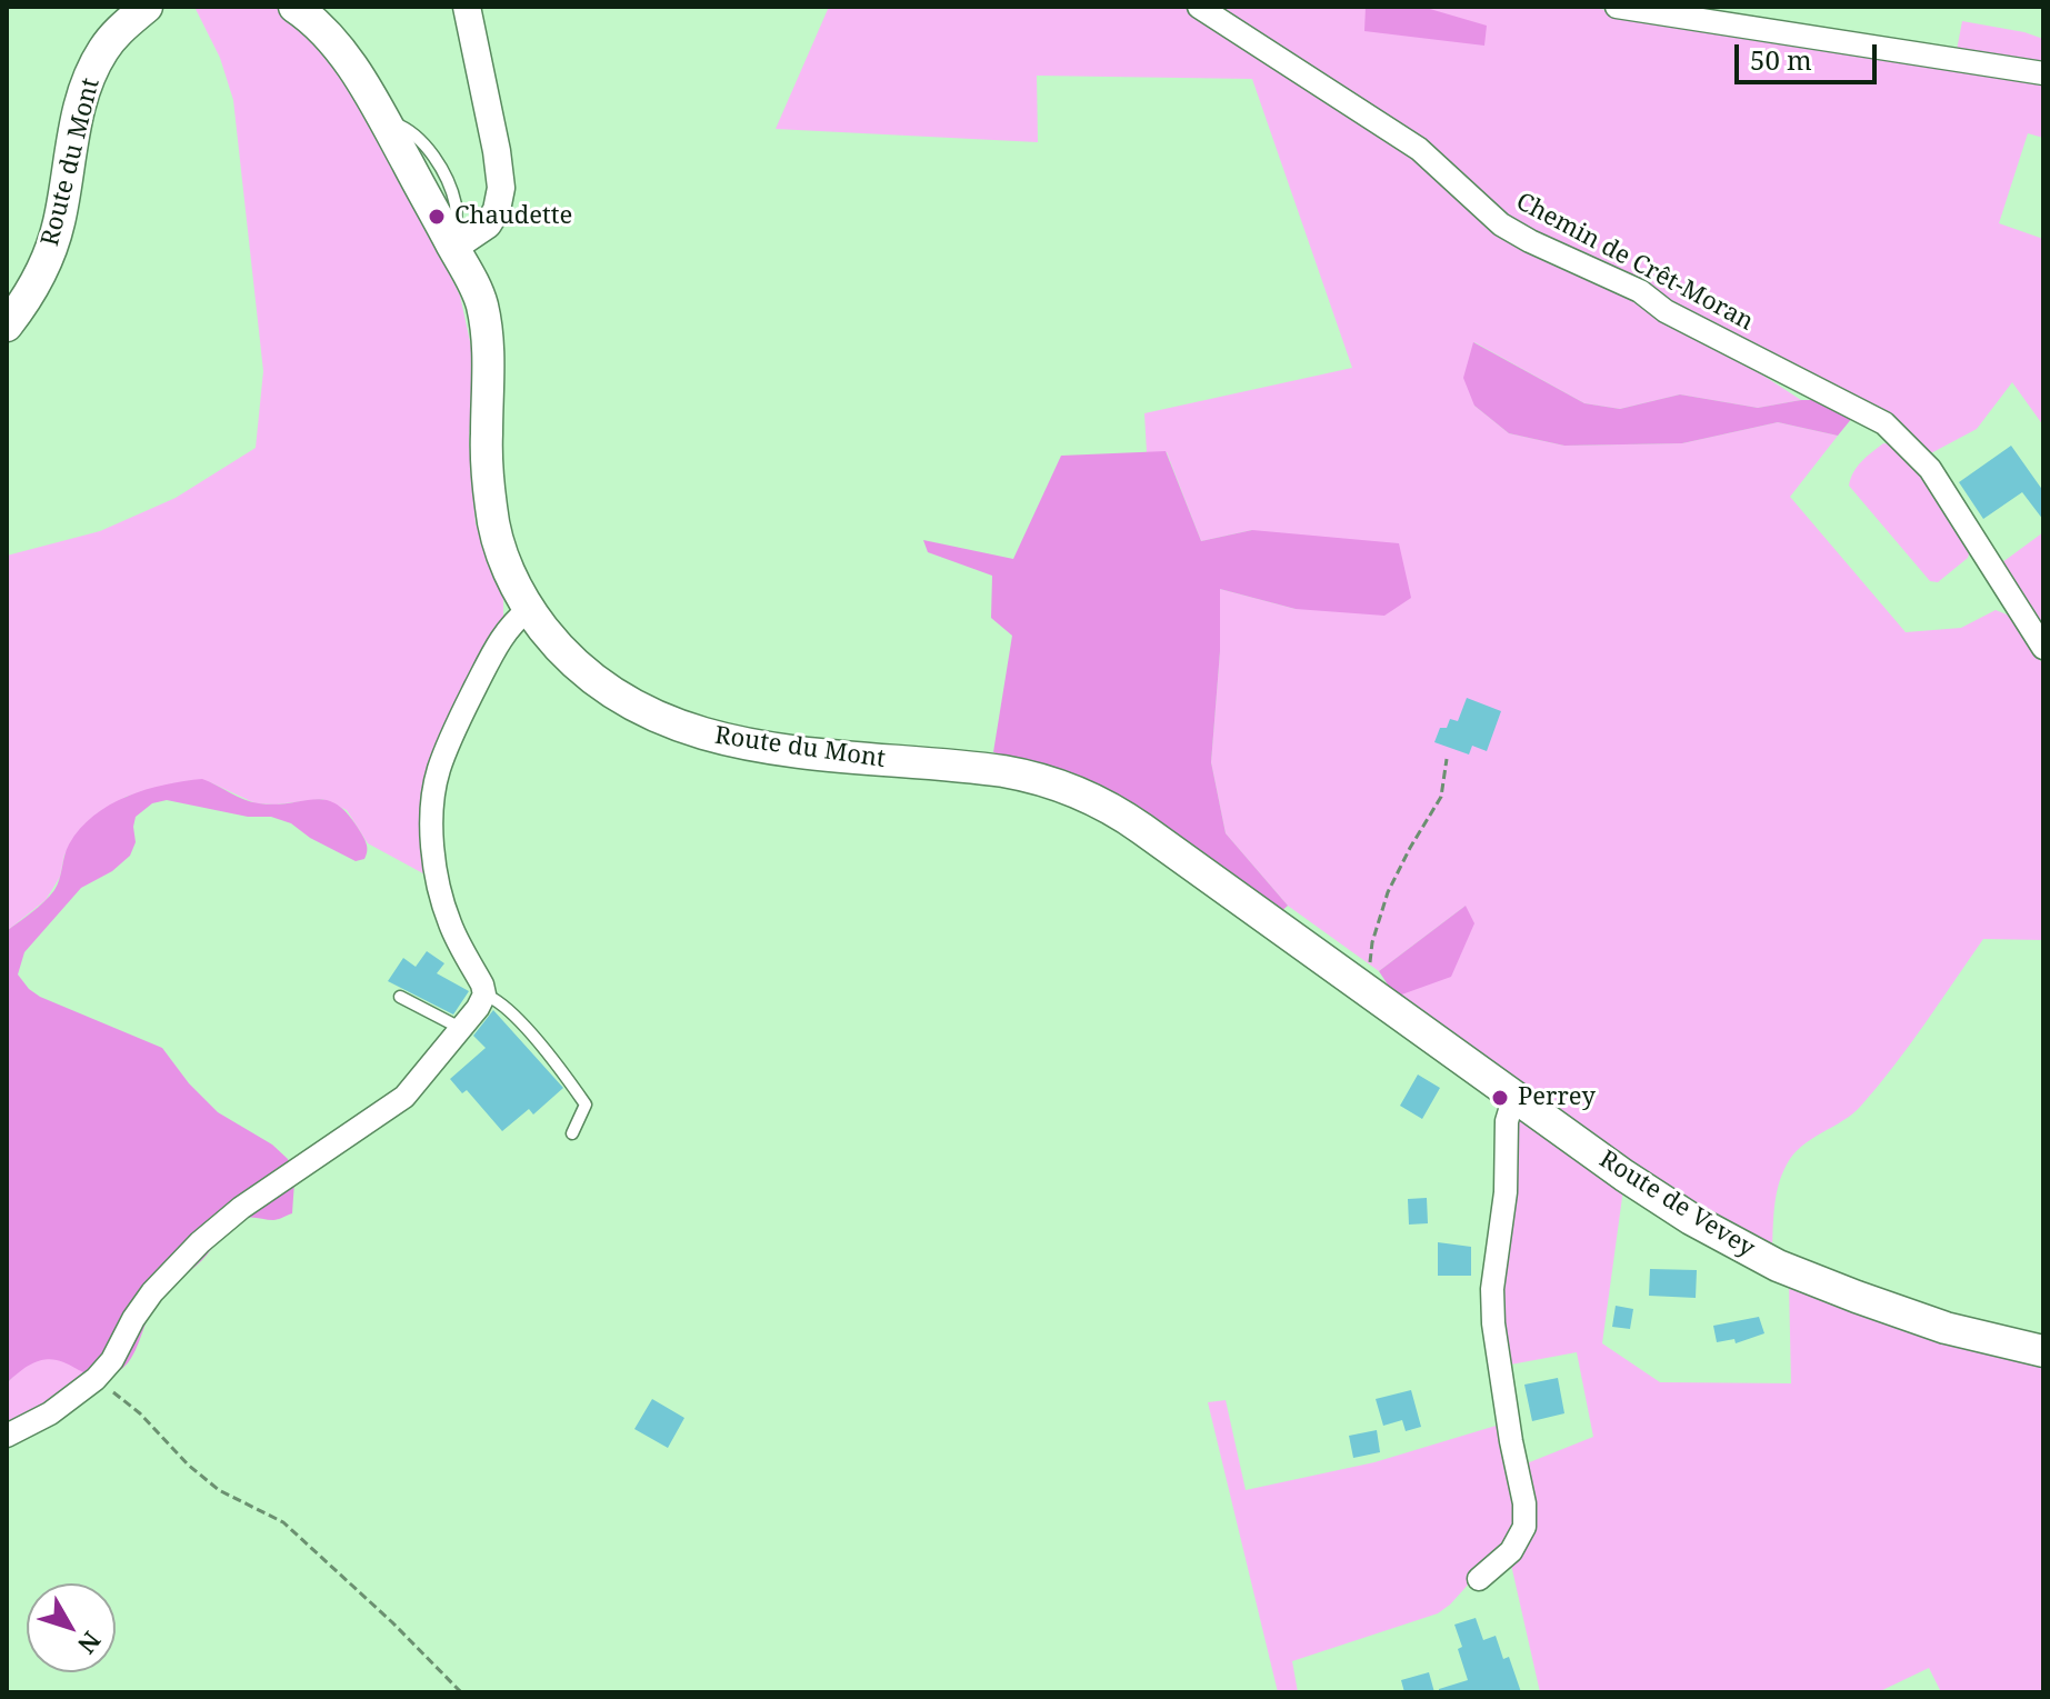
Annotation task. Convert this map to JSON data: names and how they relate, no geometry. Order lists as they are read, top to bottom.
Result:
{
  "streets": {
    "main road": ["Route du Mont", "Route de Vevey"],
    "street": ["Chemin de Crêt-Moran"]
  },
  "crossings": [
    ["Route du Mont", "Route de Vevey"]
  ],
  "places": ["Chaudette", "Perrey"],
  "scale_bar": "50 m",
  "north": "bottom right"
}
